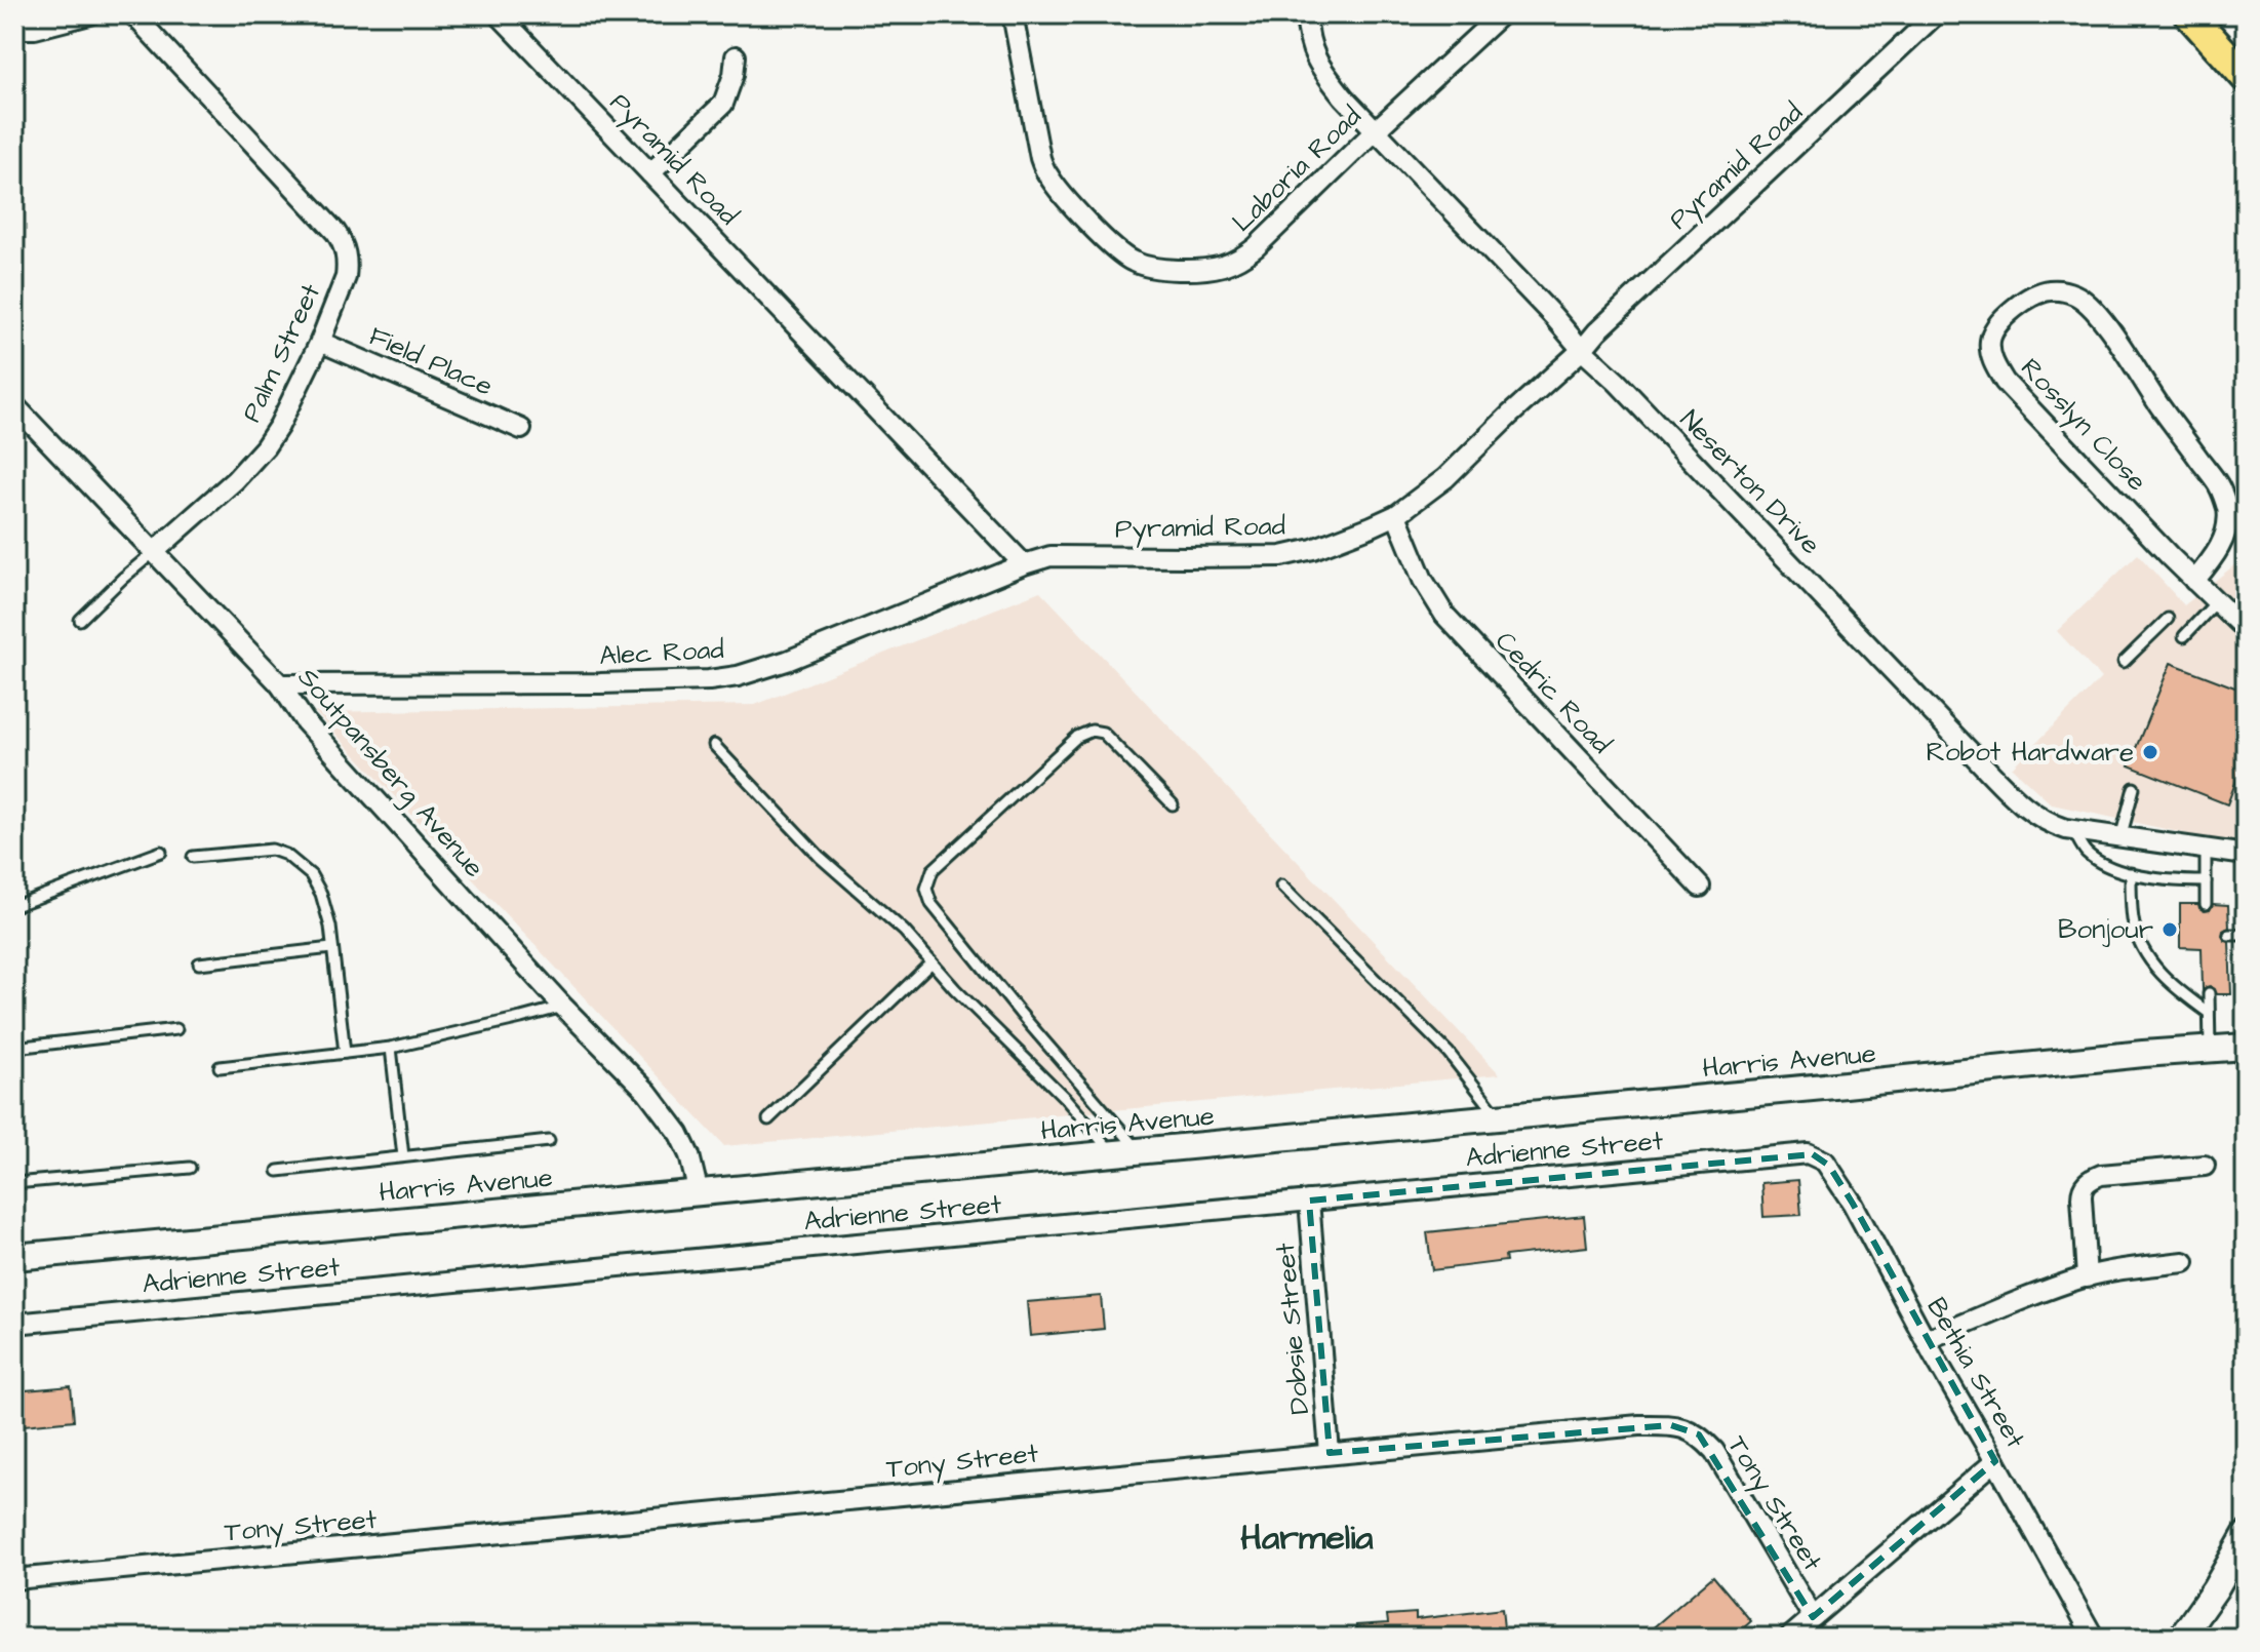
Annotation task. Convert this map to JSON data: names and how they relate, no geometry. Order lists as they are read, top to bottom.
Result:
{
  "streets": {
    "main road": ["Harris Avenue"],
    "street": [
      "Pyramid Road",
      "Laboria Road",
      "Palm Street",
      "Field Place",
      "Rosslyn Close",
      "Neserton Drive",
      "Alec Road",
      "Cedric Road",
      "Soutpansberg Avenue",
      "Adrienne Street",
      "Dobsie Street",
      "Bethia Street",
      "Tony Street"
    ]
  },
  "crossings": [
    ["Pyramid Road", "Neserton Drive"],
    ["Pyramid Road", "Alec Road"],
    ["Pyramid Road", "Cedric Road"],
    ["Laboria Road", "Neserton Drive"],
    ["Palm Street", "Field Place"],
    ["Palm Street", "Soutpansberg Avenue"],
    ["Alec Road", "Soutpansberg Avenue"],
    ["Soutpansberg Avenue", "Harris Avenue"],
    ["Adrienne Street", "Dobsie Street"],
    ["Adrienne Street", "Bethia Street"],
    ["Dobsie Street", "Tony Street"]
  ],
  "districts": ["Harmelia"],
  "places": ["Robot Hardware", "Bonjour"]
}
